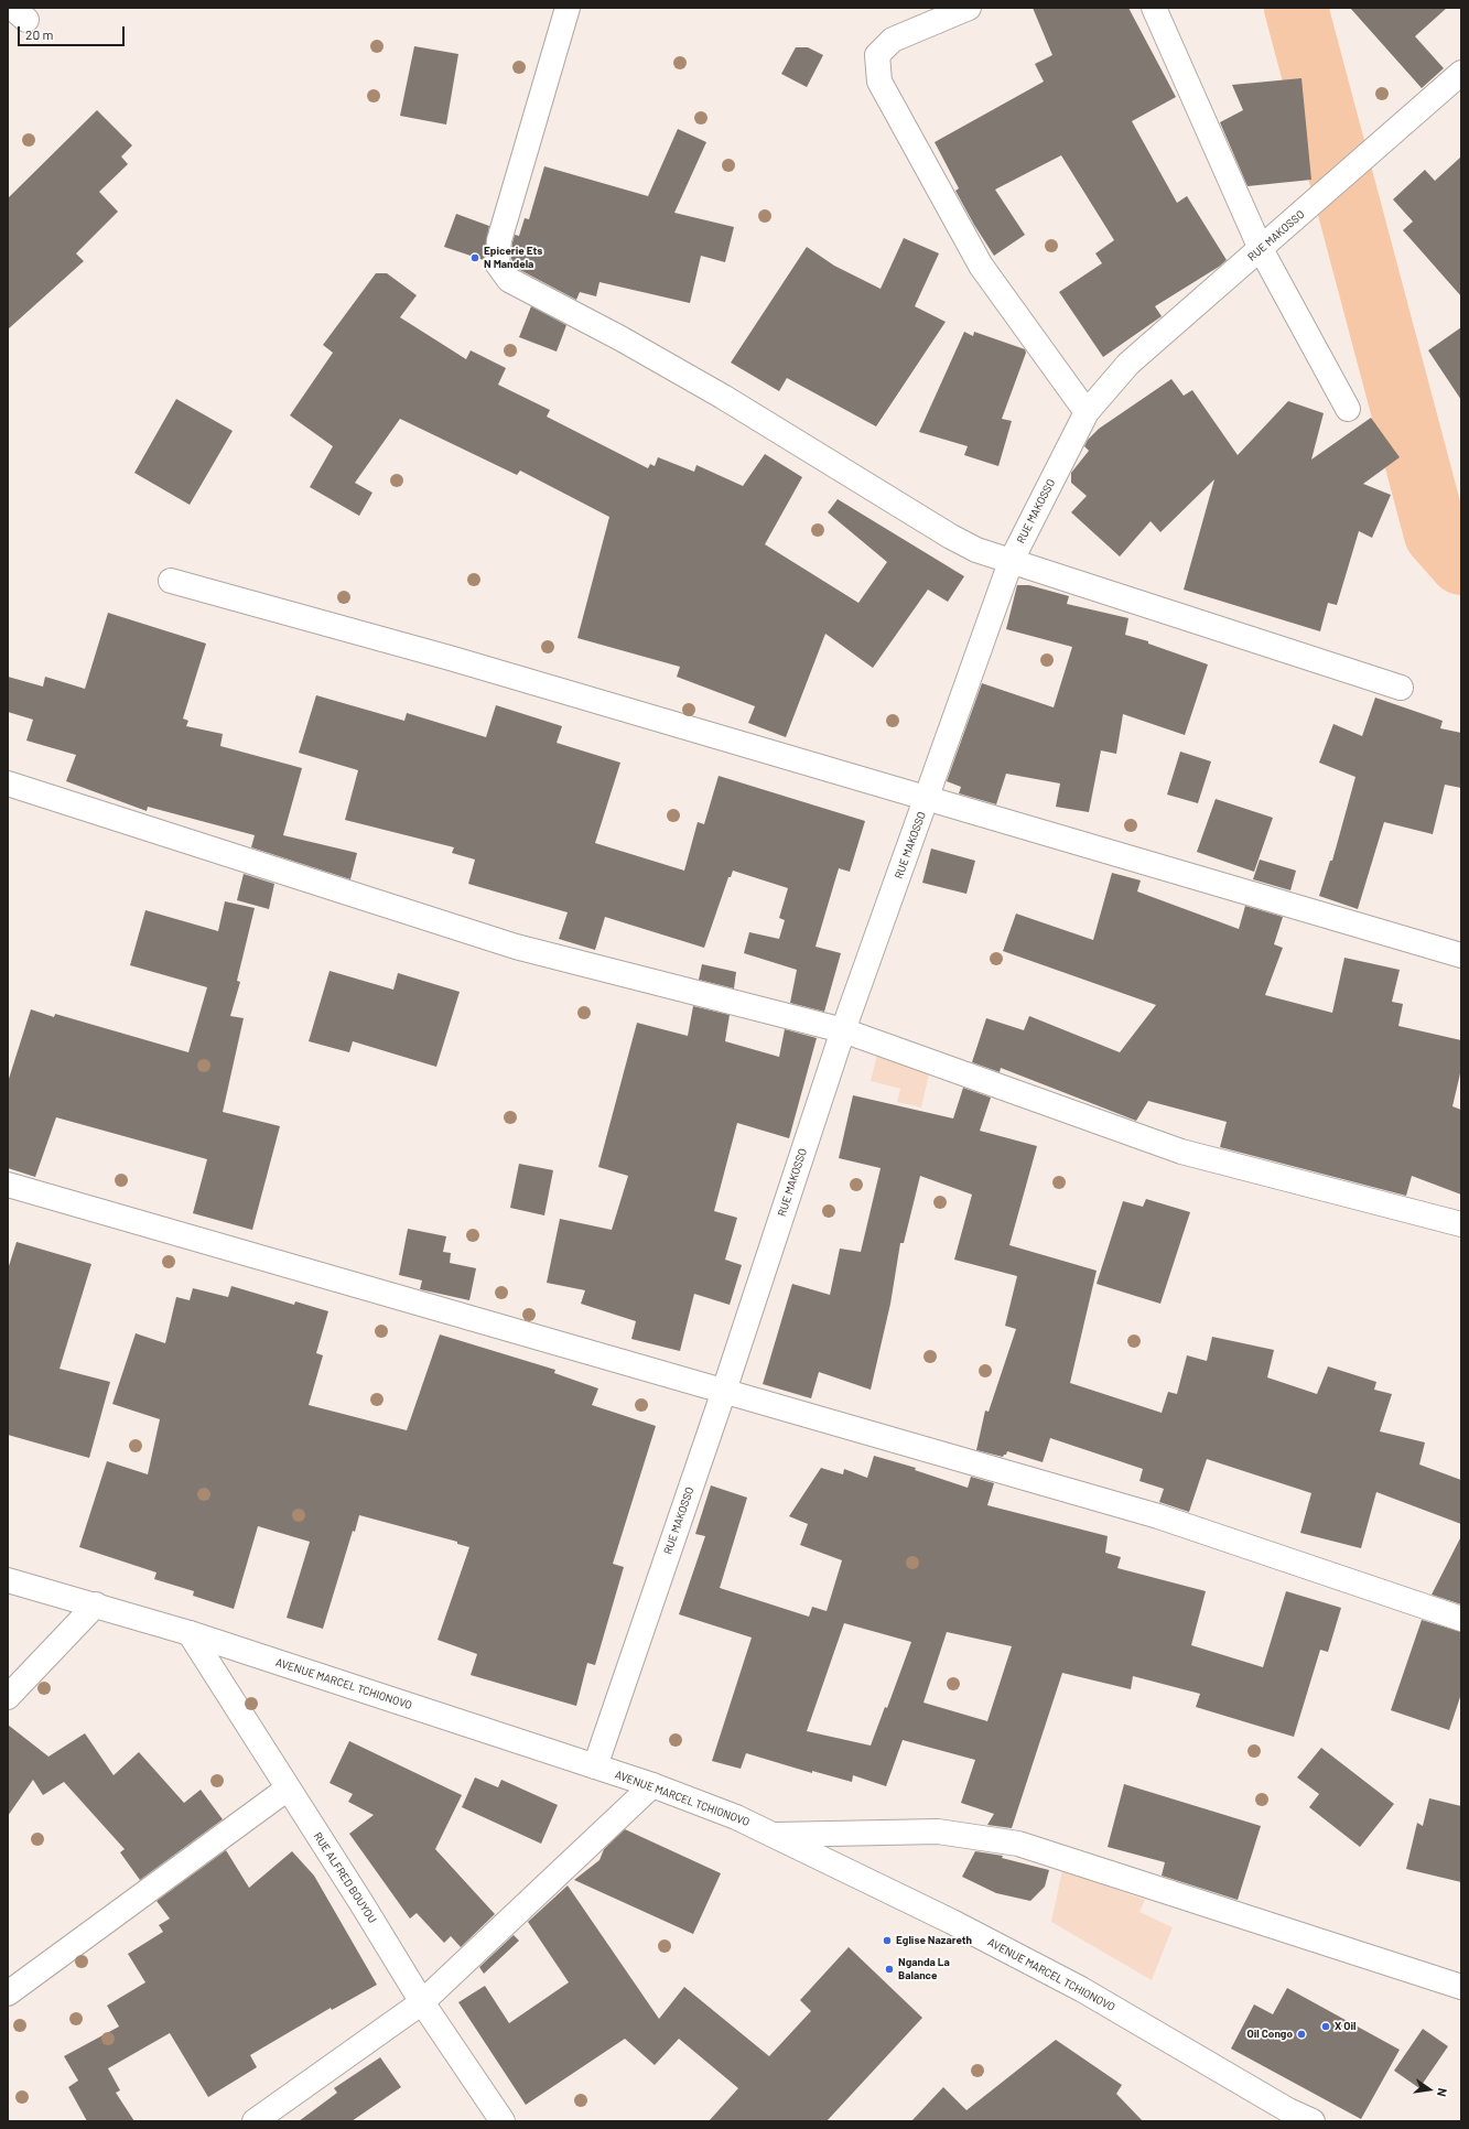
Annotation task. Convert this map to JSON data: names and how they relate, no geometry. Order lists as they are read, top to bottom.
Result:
{
  "streets": {
    "main road": ["RUE MAKOSSO", "AVENUE MARCEL TCHIONOVO", "RUE ALFRED BOUYOU"]
  },
  "crossings": [
    ["RUE MAKOSSO", "AVENUE MARCEL TCHIONOVO"],
    ["AVENUE MARCEL TCHIONOVO", "RUE ALFRED BOUYOU"]
  ],
  "places": [
    "Epicerie Ets N Mandela",
    "Eglise Nazareth",
    "Nganda La Balance",
    "X Oil",
    "Oil Congo"
  ],
  "scale_bar": "20 m",
  "north": "right"
}
